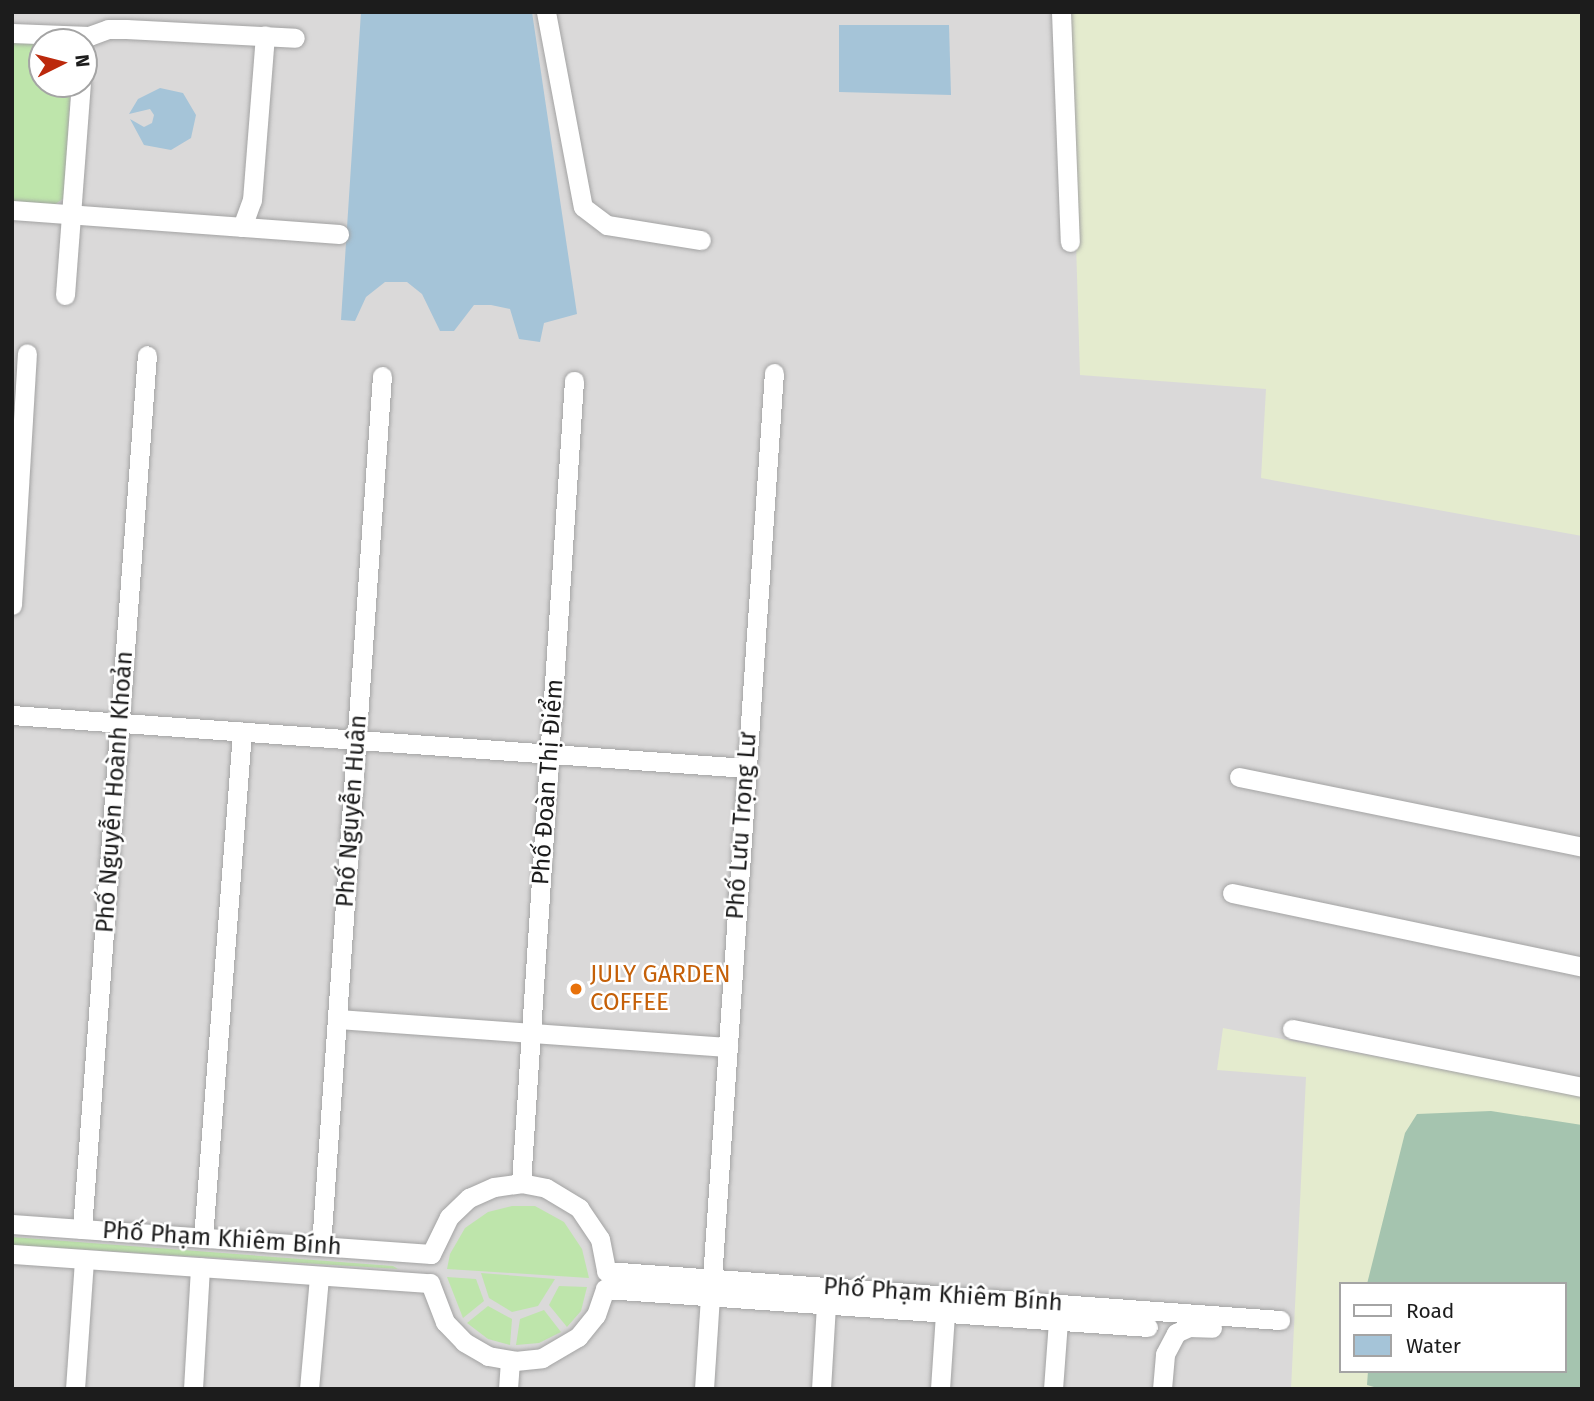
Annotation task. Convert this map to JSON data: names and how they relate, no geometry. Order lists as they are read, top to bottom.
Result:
{
  "streets": {
    "street": [
      "Phố Đoàn Thị Điểm",
      "Phố Nguyễn Hoành Khoản",
      "Phố Nguyễn Huân",
      "Phố Lưu Trọng Lư",
      "Phố Phạm Khiêm Bính"
    ]
  },
  "crossings": [
    ["Phố Đoàn Thị Điểm", "Phố Phạm Khiêm Bính"],
    ["Phố Nguyễn Hoành Khoản", "Phố Phạm Khiêm Bính"],
    ["Phố Nguyễn Huân", "Phố Phạm Khiêm Bính"],
    ["Phố Lưu Trọng Lư", "Phố Phạm Khiêm Bính"]
  ],
  "places": ["JULY GARDEN COFFEE"],
  "legend": ["Road", "Water"],
  "north": "right"
}
